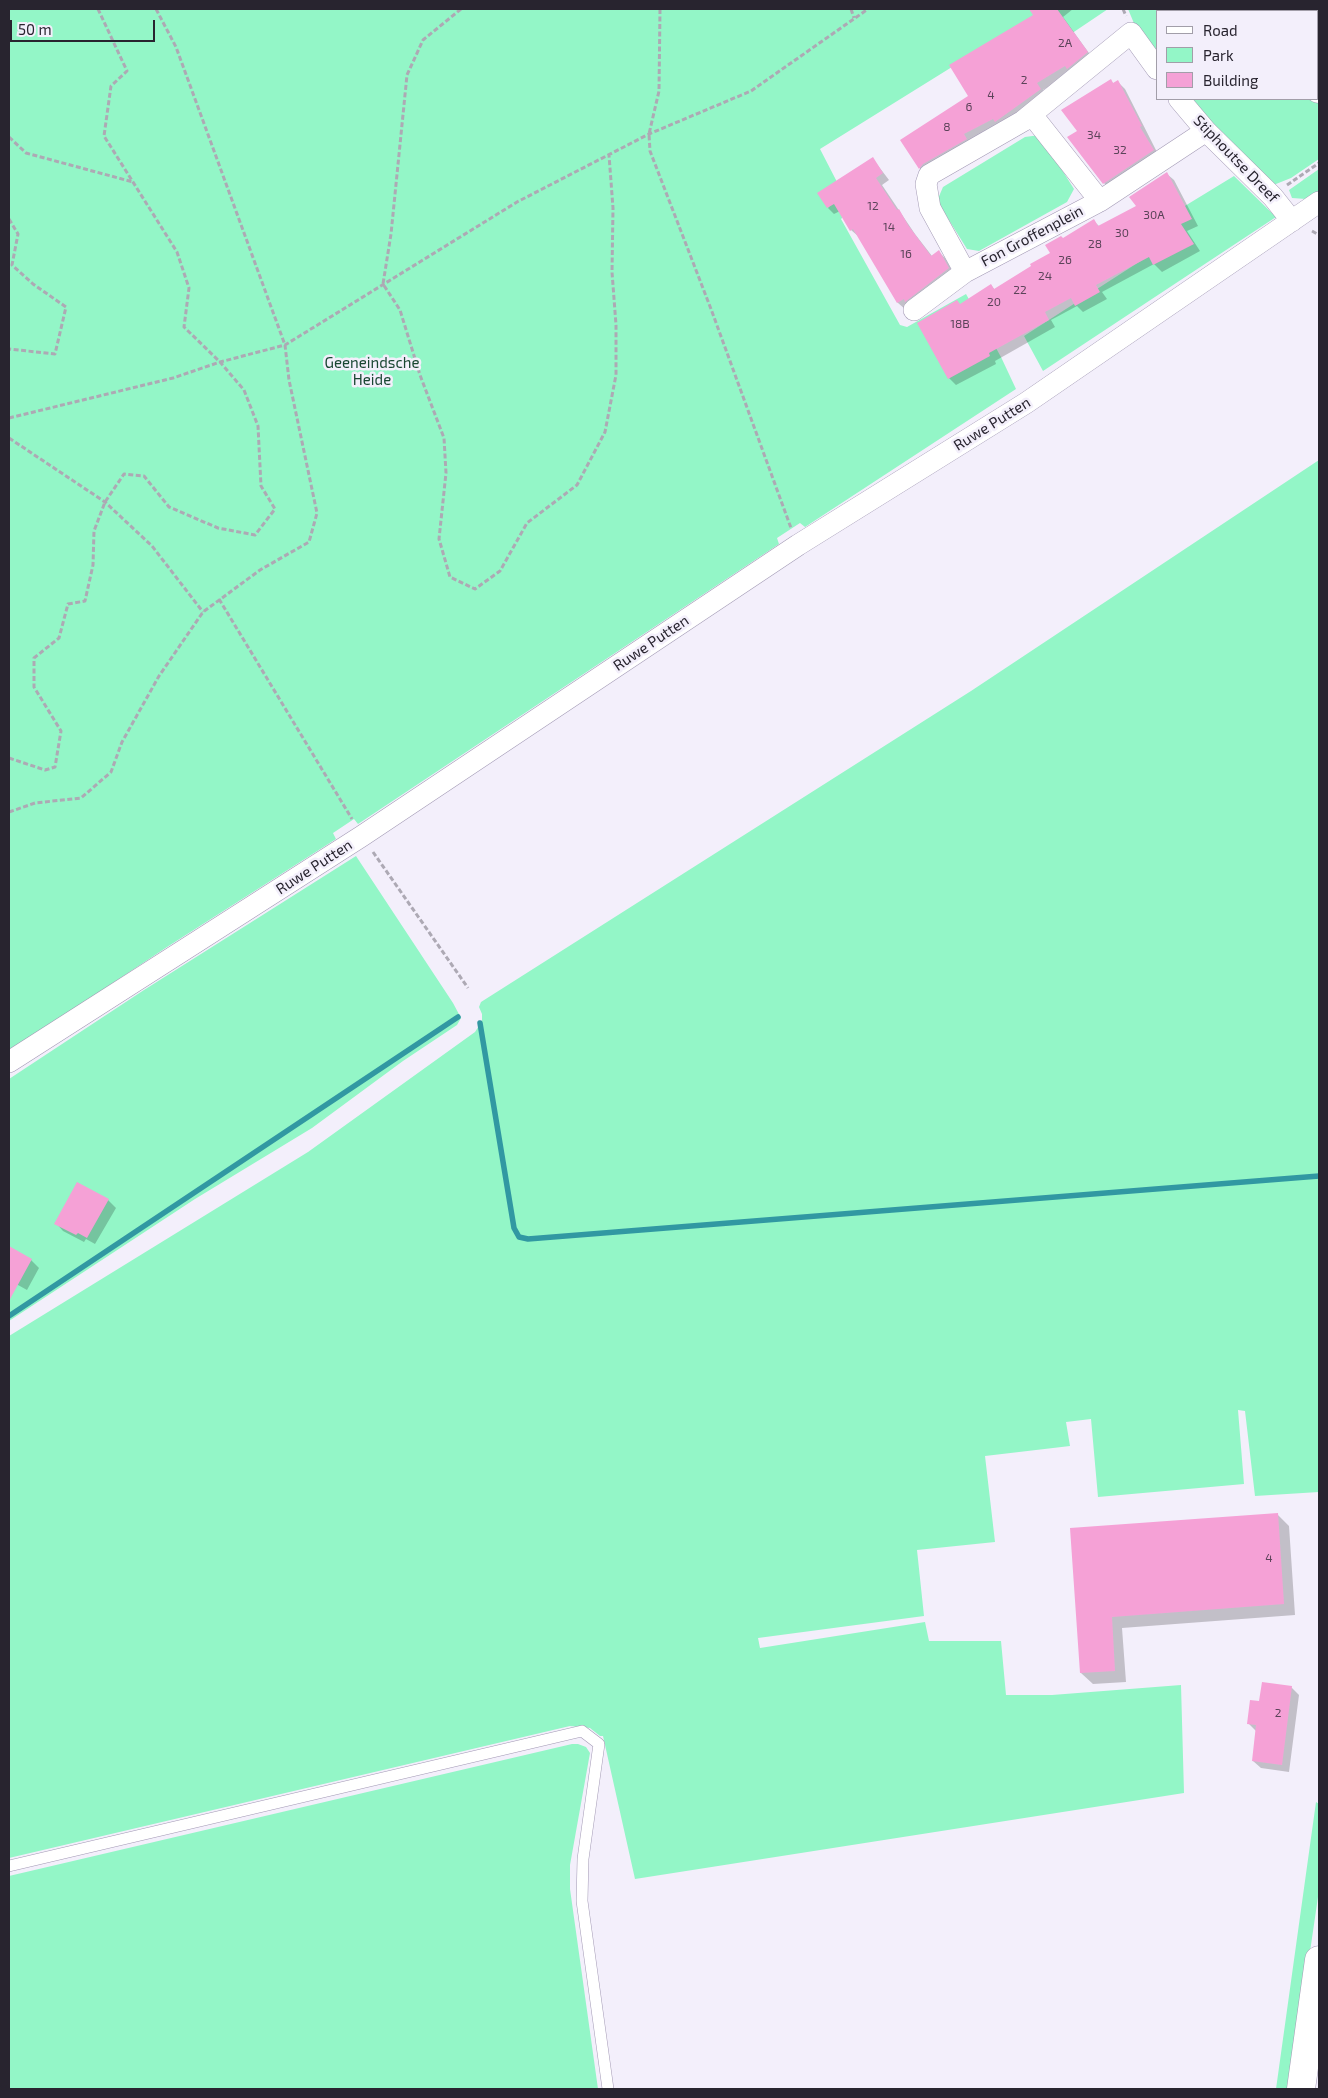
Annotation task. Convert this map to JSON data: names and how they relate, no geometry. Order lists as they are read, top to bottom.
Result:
{
  "streets": {
    "street": ["Stiphoutse Dreef", "Fon Groffenplein", "Ruwe Putten"]
  },
  "crossings": [
    ["Stiphoutse Dreef", "Fon Groffenplein"],
    ["Stiphoutse Dreef", "Ruwe Putten"]
  ],
  "parks": ["Geeneindsche Heide"],
  "house_numbers": [
    "2A",
    "2",
    "4",
    "6",
    "8",
    "34",
    "32",
    "12",
    "30A",
    "14",
    "30",
    "28",
    "16",
    "26",
    "24",
    "22",
    "20",
    "18B",
    "4",
    "2"
  ],
  "legend": ["Road", "Park", "Building"],
  "scale_bar": "50 m"
}
